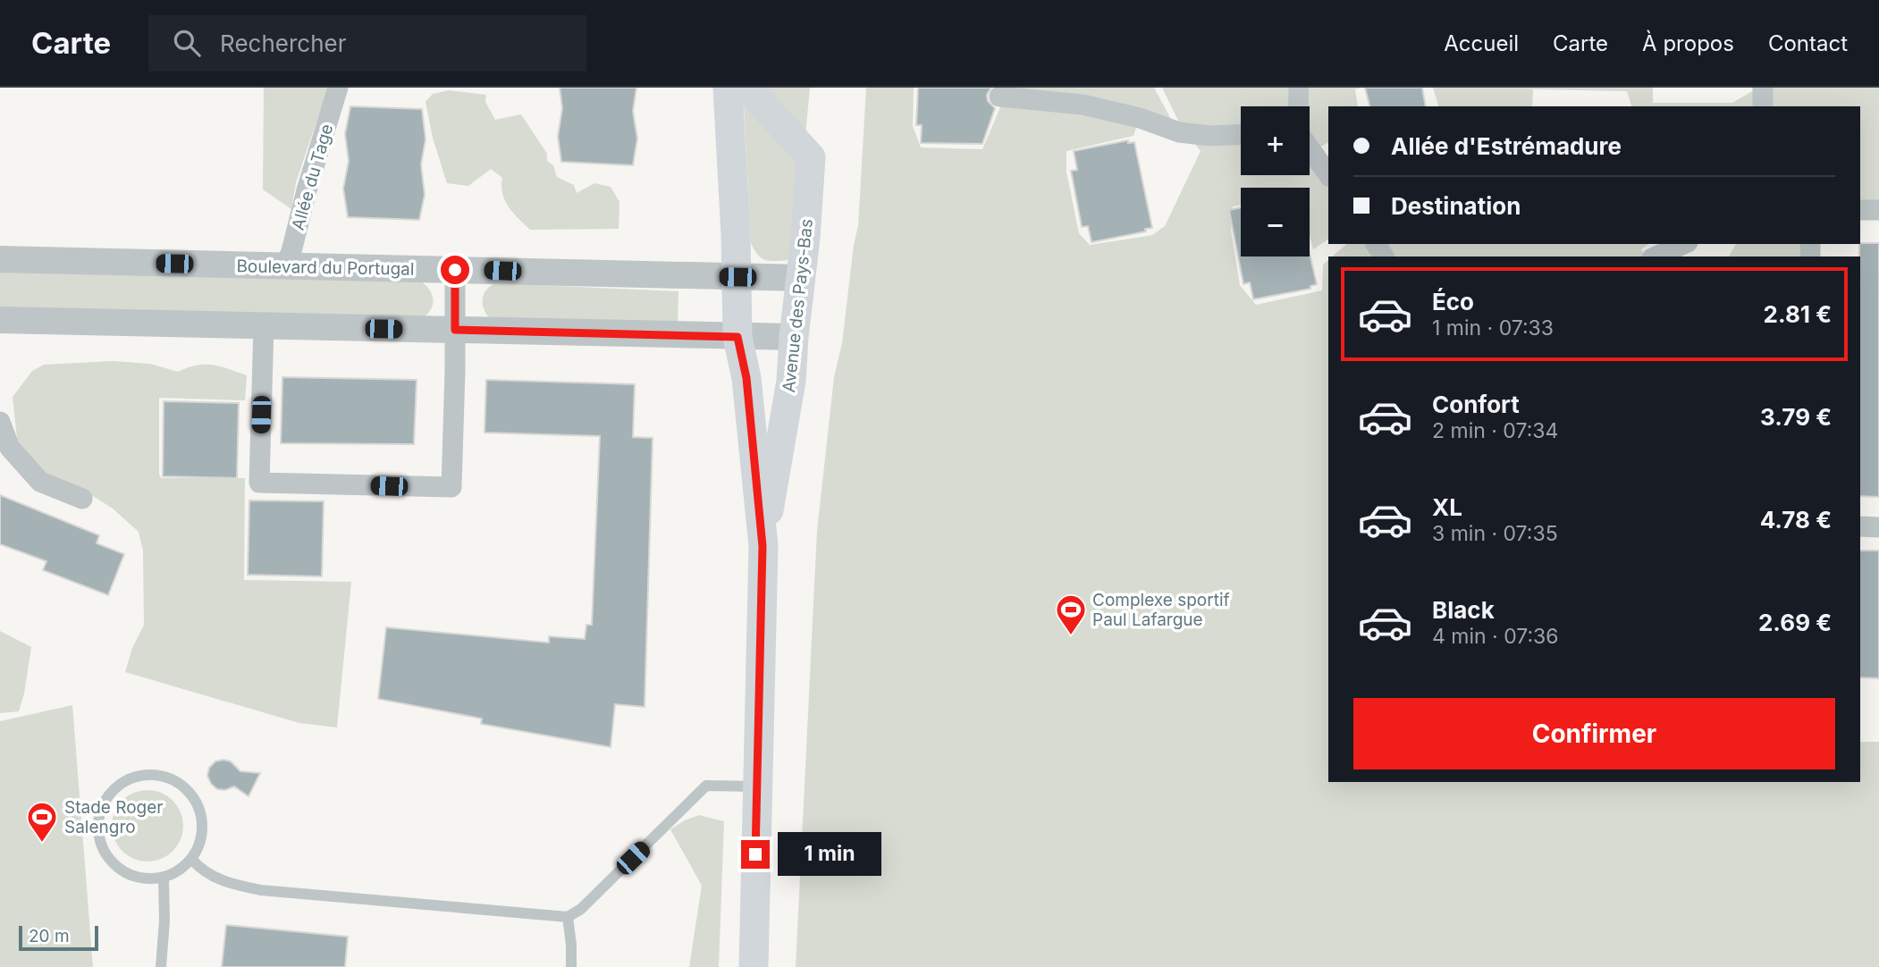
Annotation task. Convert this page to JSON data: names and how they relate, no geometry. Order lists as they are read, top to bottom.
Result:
{
  "streets": {
    "main road": ["Avenue des Pays-Bas"],
    "street": ["Allée du Tage", "Boulevard du Portugal"]
  },
  "crossings": [
    ["Allée du Tage", "Boulevard du Portugal"],
    ["Boulevard du Portugal", "Avenue des Pays-Bas"]
  ],
  "places": {
    "sports": ["Complexe sportif Paul Lafargue", "Stade Roger Salengro"]
  },
  "scale_bar": "20 m",
  "page": {
    "header": "Carte",
    "search": "Rechercher",
    "nav": [
      "Accueil",
      "Carte",
      "À propos",
      "Contact"
    ],
    "map_buttons": ["+", "−"],
    "banner": ["Allée d'Estrémadure", "Destination"],
    "list": [
      {
        "name": "Éco",
        "note": "1 min · 07:33",
        "value": "2.81 €"
      },
      {
        "name": "Confort",
        "note": "2 min · 07:34",
        "value": "3.79 €"
      },
      {
        "name": "XL",
        "note": "3 min · 07:35",
        "value": "4.78 €"
      },
      {
        "name": "Black",
        "note": "4 min · 07:36",
        "value": "2.69 €"
      }
    ],
    "buttons": "Confirmer",
    "bubble": "1 min",
    "scale": "20 m"
  }
}
